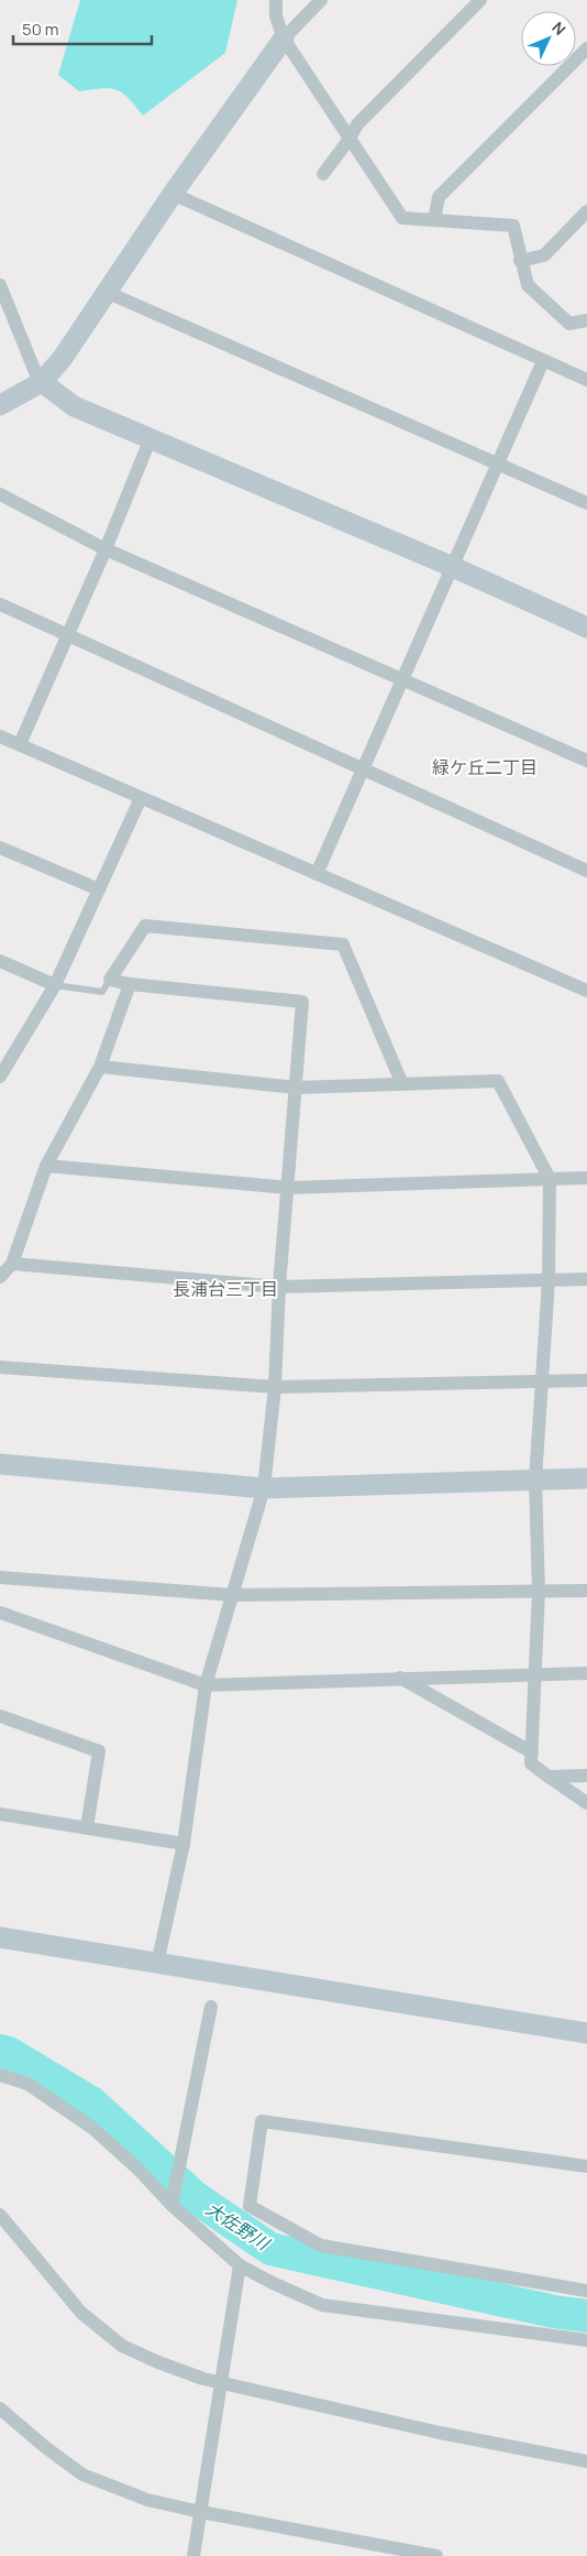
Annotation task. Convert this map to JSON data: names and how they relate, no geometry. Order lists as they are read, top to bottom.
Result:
{
  "districts": ["緑ケ丘二丁目", "長浦台三丁目"],
  "water": ["大佐野川"],
  "scale_bar": "50 m",
  "north": "top right"
}
